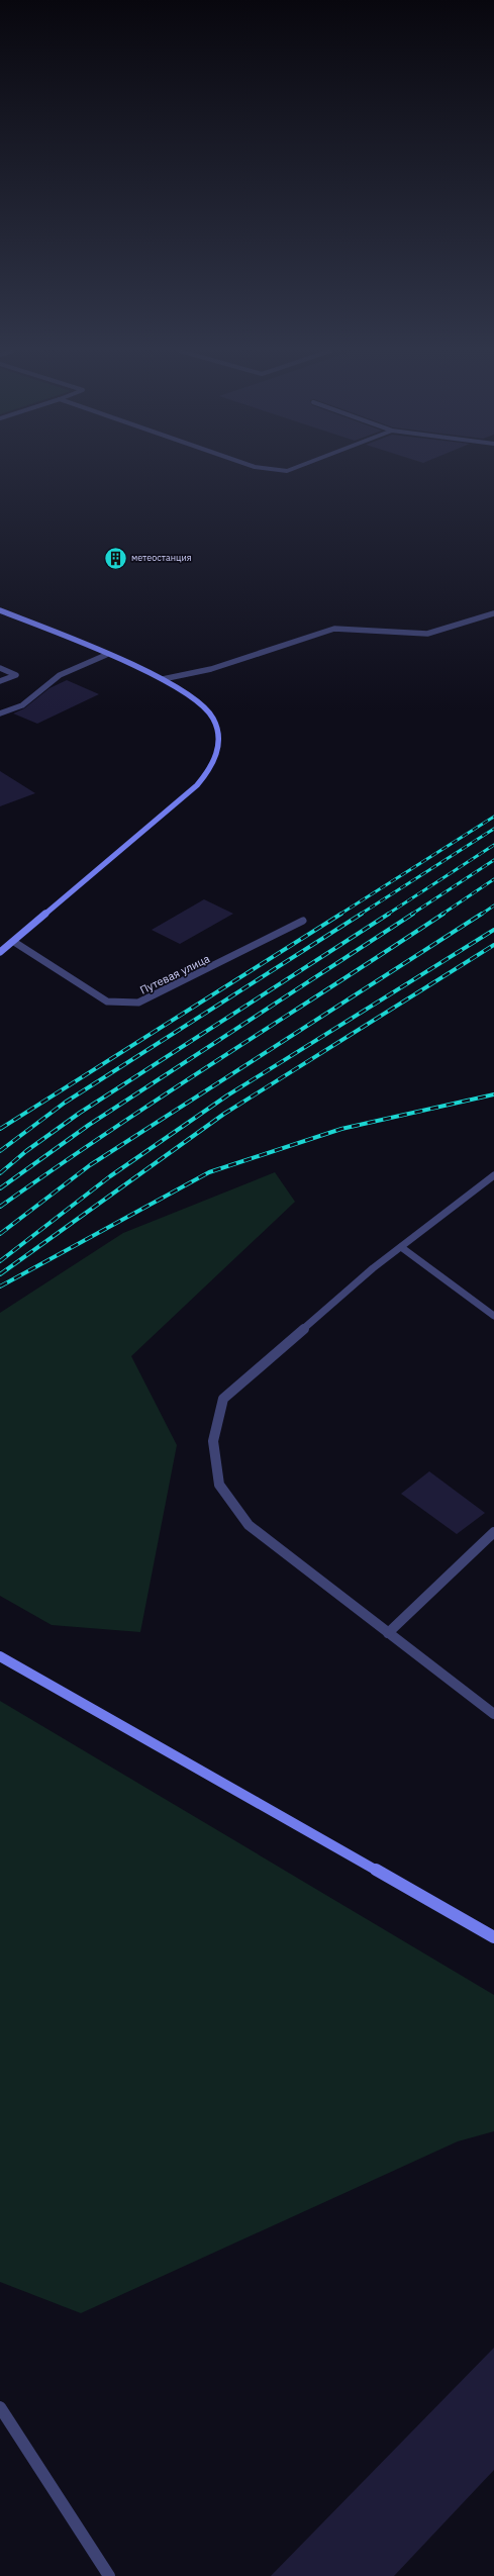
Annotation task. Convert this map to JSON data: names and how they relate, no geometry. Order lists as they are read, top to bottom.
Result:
{
  "streets": {
    "street": ["Путевая улица"]
  },
  "places": {
    "building": ["метеостанция"]
  }
}
